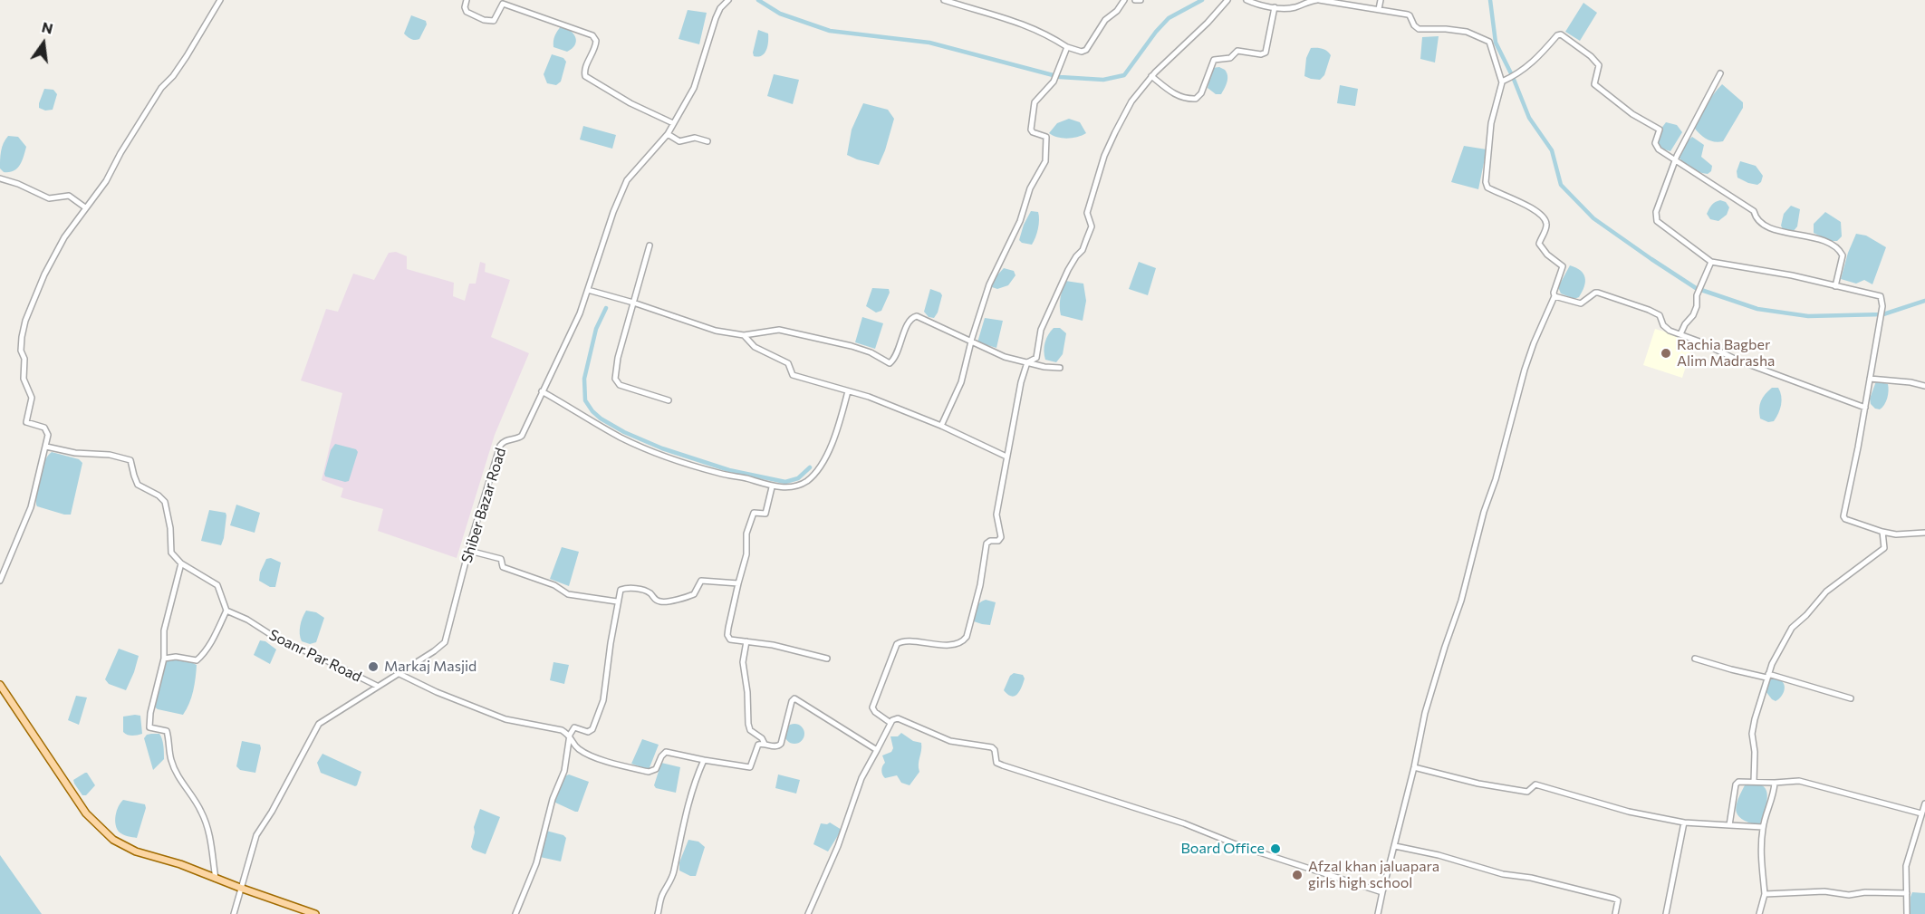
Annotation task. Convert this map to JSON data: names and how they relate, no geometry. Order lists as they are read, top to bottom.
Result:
{
  "streets": {
    "street": ["Shiber Bazar Road", "Soanr Par Road"]
  },
  "crossings": [
    ["Shiber Bazar Road", "Soanr Par Road"]
  ],
  "places": [
    "Rachia Bagber Alim Madrasha",
    "Markaj Masjid",
    "Board Office",
    "Afzal khan jaluapara girls high school"
  ],
  "north": "top"
}
